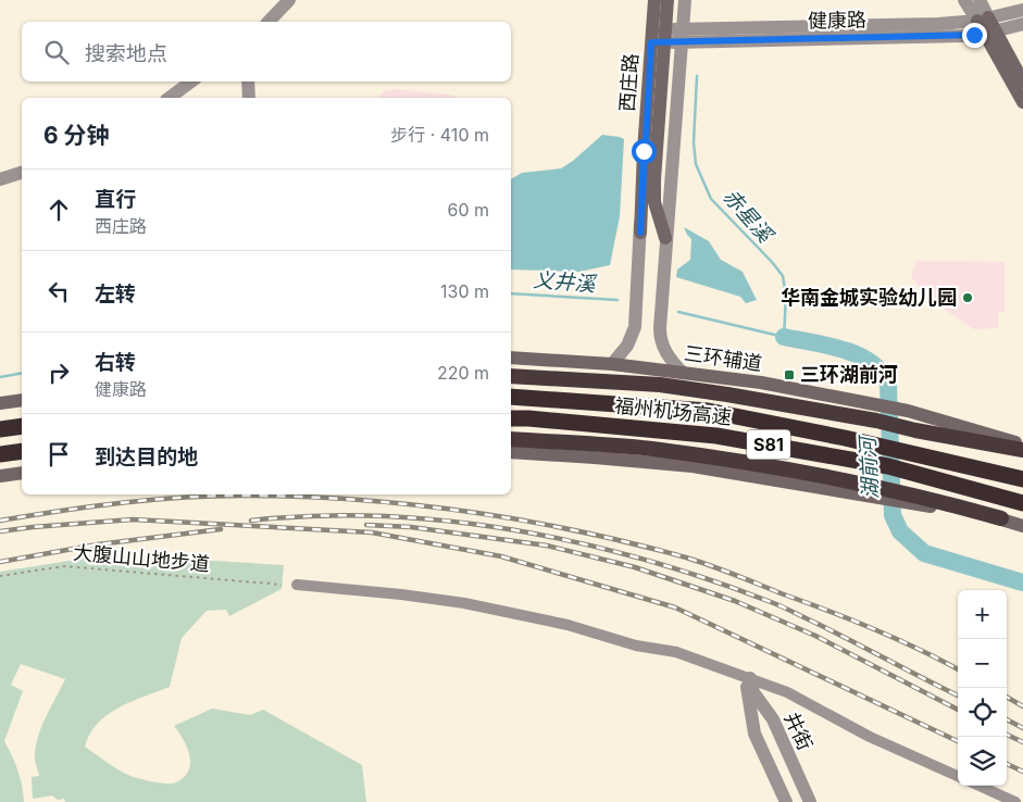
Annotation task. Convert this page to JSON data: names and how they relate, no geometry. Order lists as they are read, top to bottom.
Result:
{
  "streets": {
    "highway": ["福州机场高速", "S81"],
    "main road": ["西庄路", "三环辅道"],
    "street": ["健康路", "井街"],
    "path": ["大腹山山地步道"]
  },
  "water": ["赤星溪", "义井溪", "湖前河"],
  "places": {
    "other": ["华南金城实验幼儿园"],
    "transit": ["三环湖前河"]
  },
  "page": {
    "search": "搜索地点",
    "heading": ["6 分钟", "步行 · 410 m"],
    "list": [
      ["直行", "西庄路", "60 m"],
      ["左转", "130 m"],
      ["右转", "健康路", "220 m"],
      "到达目的地"
    ],
    "map_buttons": ["+", "−"]
  }
}
